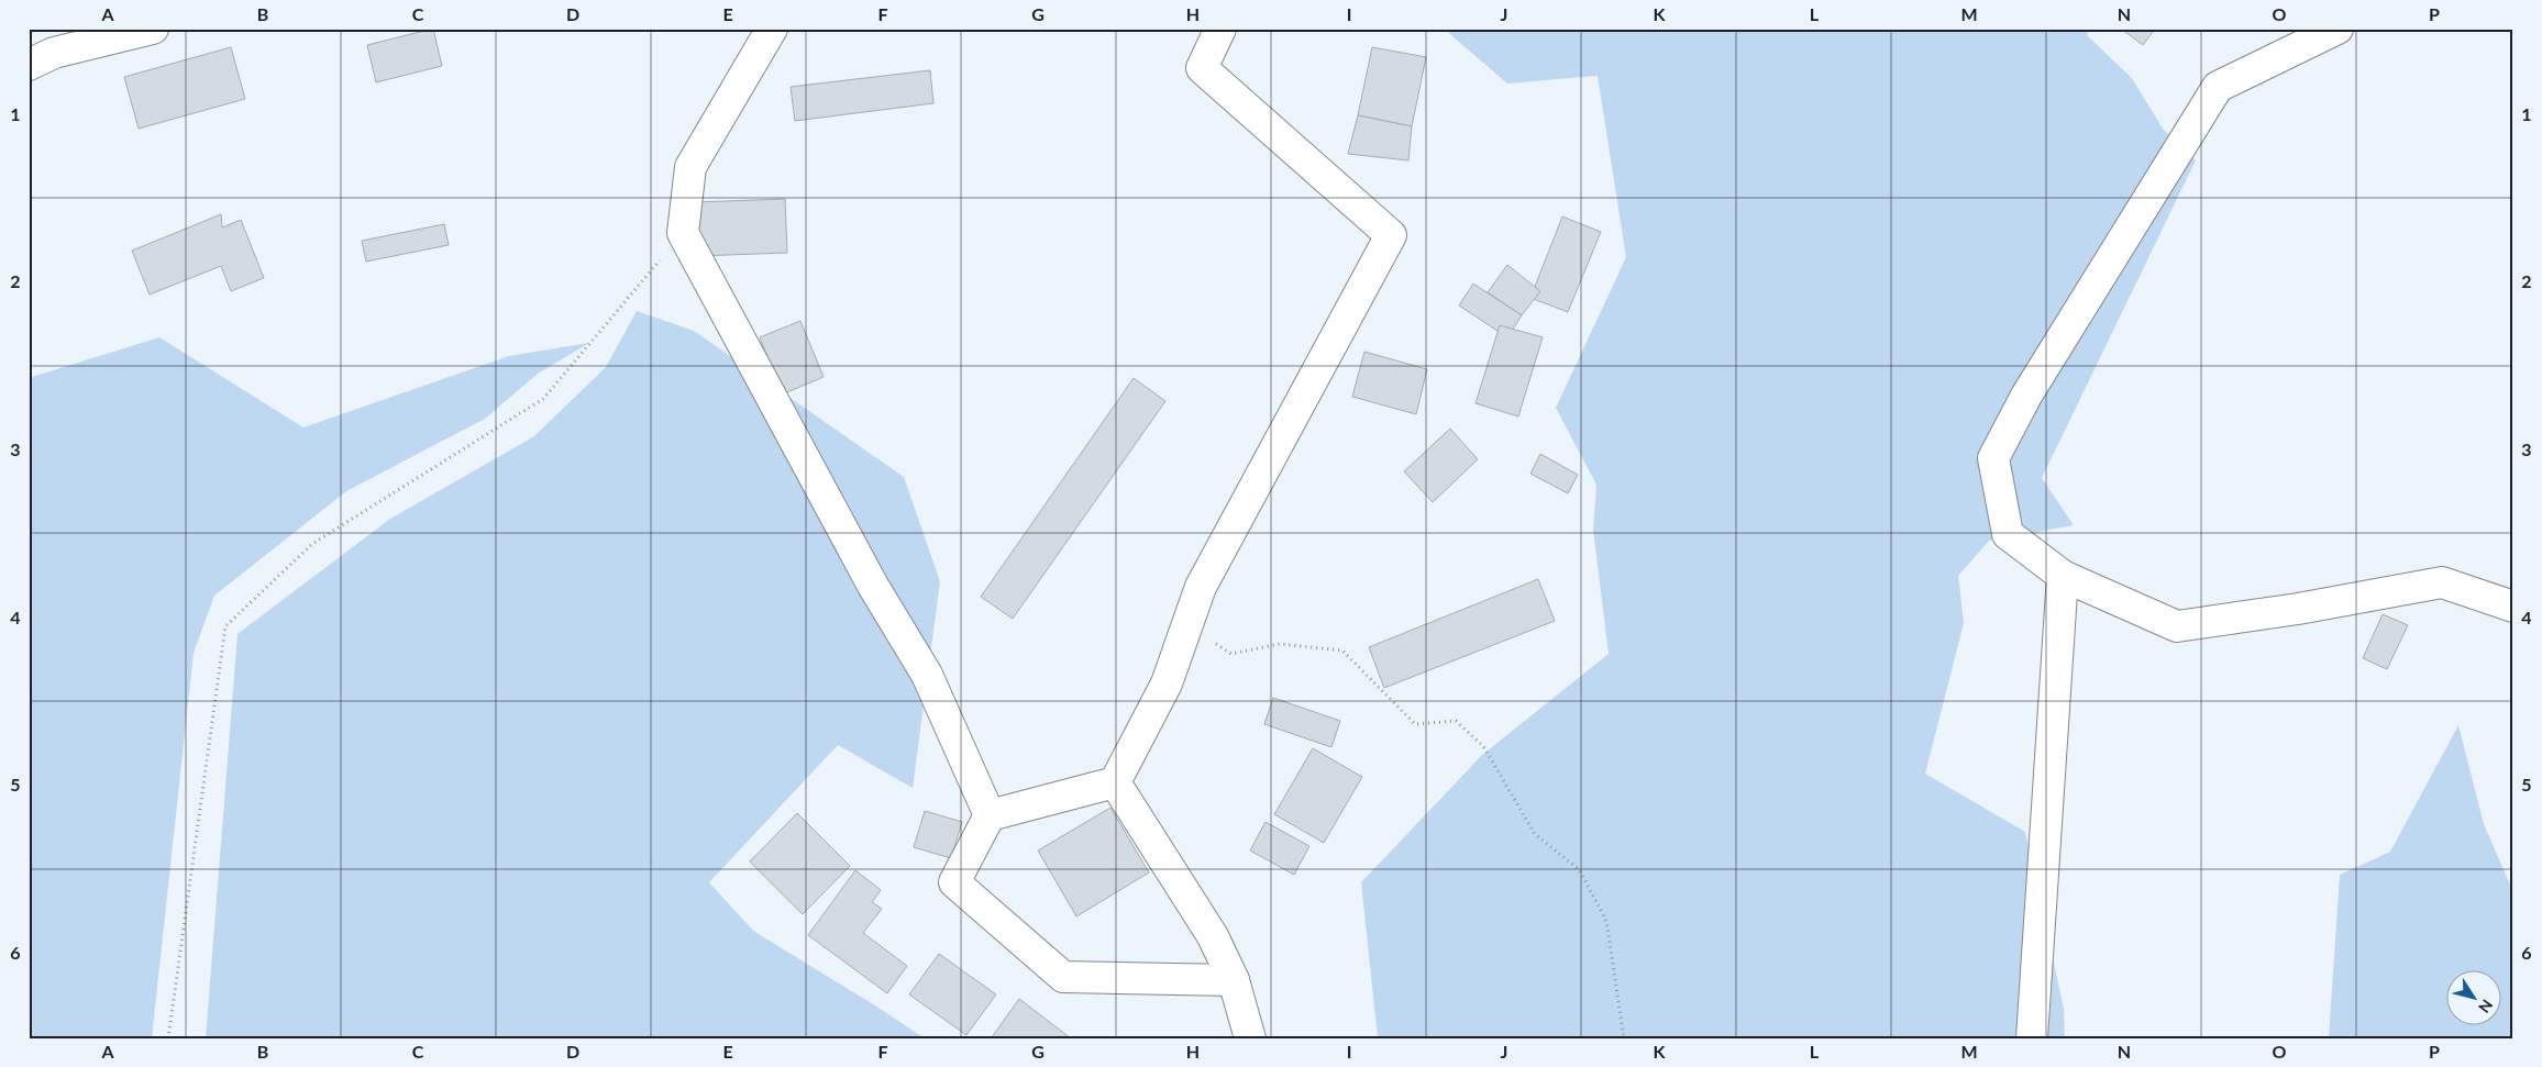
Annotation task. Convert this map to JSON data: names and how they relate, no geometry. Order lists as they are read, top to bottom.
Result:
{
  "north": "bottom right",
  "grid": {
    "columns": [
      "A",
      "B",
      "C",
      "D",
      "E",
      "F",
      "G",
      "H",
      "I",
      "J",
      "K",
      "L",
      "M",
      "N",
      "O",
      "P"
    ],
    "rows": [
      "1",
      "2",
      "3",
      "4",
      "5",
      "6"
    ]
  }
}
